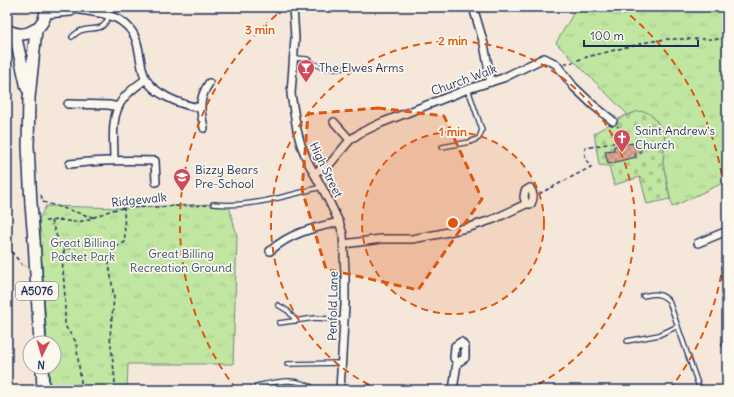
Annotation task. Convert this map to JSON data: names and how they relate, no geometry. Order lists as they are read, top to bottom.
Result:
{
  "streets": {
    "main road": ["A5076"],
    "street": ["Church Walk", "High Street", "Penfold Lane"],
    "path": ["Ridgewalk"]
  },
  "crossings": [
    ["Church Walk", "High Street"],
    ["High Street", "Penfold Lane"]
  ],
  "parks": ["Great Billing Pocket Park", "Great Billing Recreation Ground"],
  "places": {
    "bar": ["The Elwes Arms"],
    "church": ["Saint Andrew's Church"],
    "school or university": ["Bizzy Bears Pre-School"]
  },
  "scale_bar": "100 m",
  "north": "bottom",
  "rings": ["3 min", "2 min", "1 min"]
}
